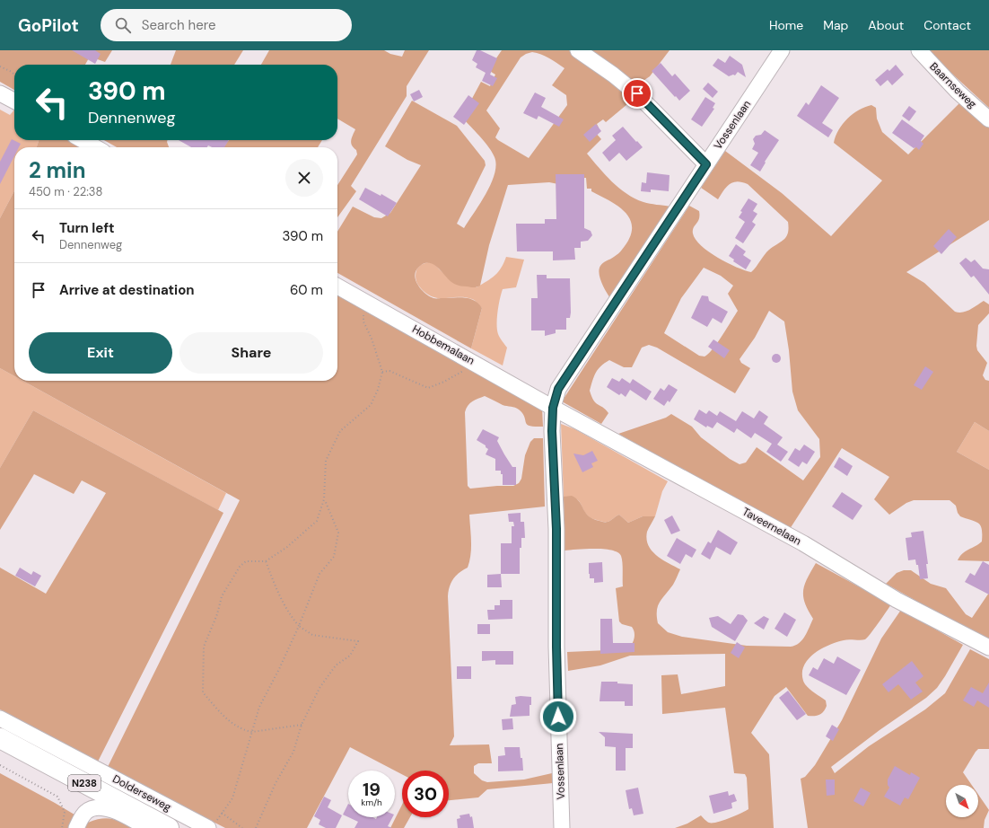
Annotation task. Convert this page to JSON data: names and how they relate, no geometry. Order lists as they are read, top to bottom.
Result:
{
  "streets": {
    "main road": ["N238", "Dolderseweg"],
    "street": [
      "Baarnseweg",
      "Vossenlaan",
      "Hobbemalaan",
      "Taveernelaan"
    ]
  },
  "crossings": [
    ["Vossenlaan", "Hobbemalaan"],
    ["Vossenlaan", "Taveernelaan"],
    ["Hobbemalaan", "Taveernelaan"]
  ],
  "north": "bottom right",
  "page": {
    "header": "GoPilot",
    "search": "Search here",
    "nav": [
      "Home",
      "Map",
      "About",
      "Contact"
    ],
    "turn": ["390 m", "Dennenweg"],
    "heading": ["2 min", "450 m · 22:38"],
    "list": [
      {
        "name": "Turn left",
        "note": "Dennenweg",
        "value": "390 m"
      },
      {
        "name": "Arrive at destination",
        "value": "60 m"
      }
    ],
    "buttons": ["Exit", "Share"],
    "speed": "19 km/h",
    "limit": "30"
  }
}
